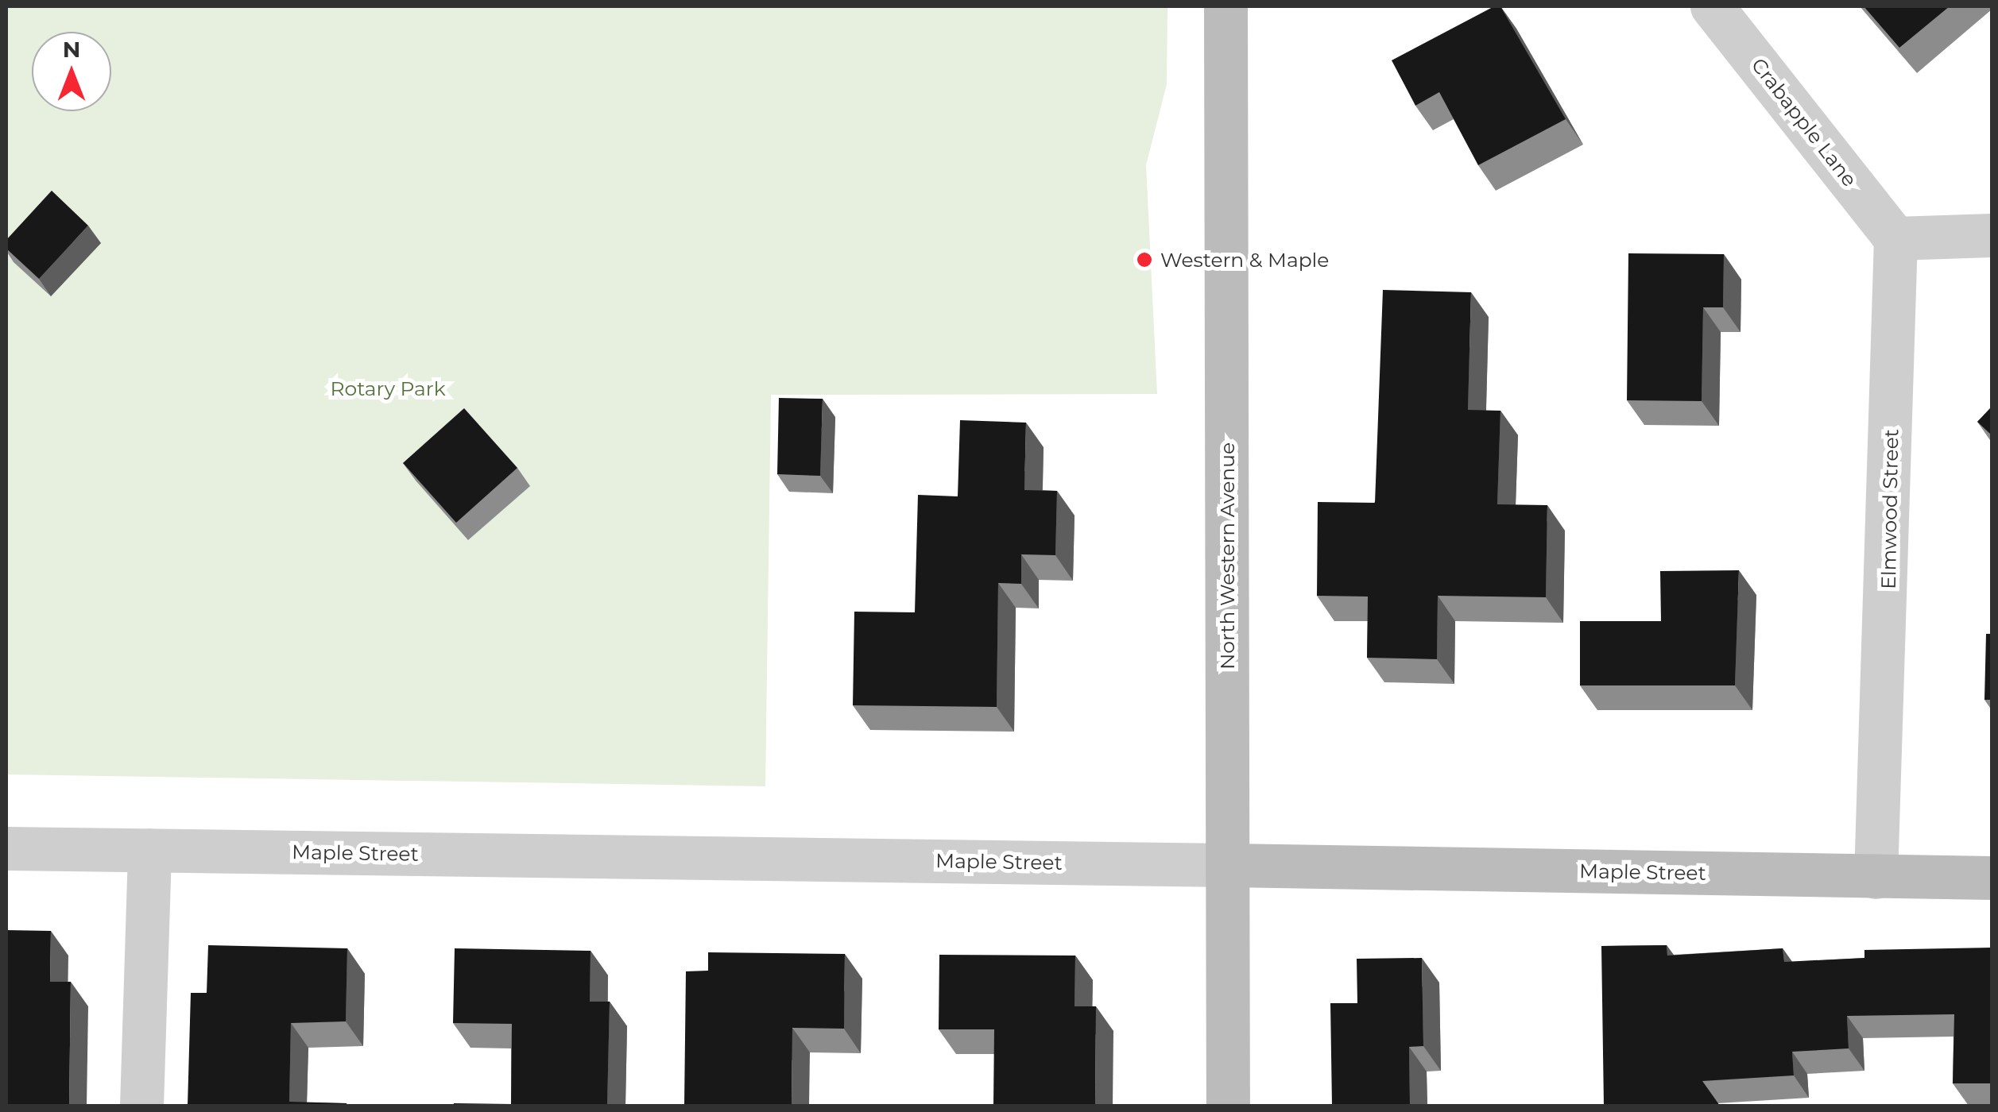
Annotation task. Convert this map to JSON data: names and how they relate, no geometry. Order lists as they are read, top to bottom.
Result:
{
  "streets": {
    "main road": ["North Western Avenue", "Maple Street"],
    "street": ["Crabapple Lane", "Elmwood Street"]
  },
  "crossings": [
    ["Crabapple Lane", "Elmwood Street"],
    ["Elmwood Street", "Maple Street"],
    ["North Western Avenue", "Maple Street"]
  ],
  "parks": ["Rotary Park"],
  "places": ["Western & Maple"],
  "north": "top"
}
